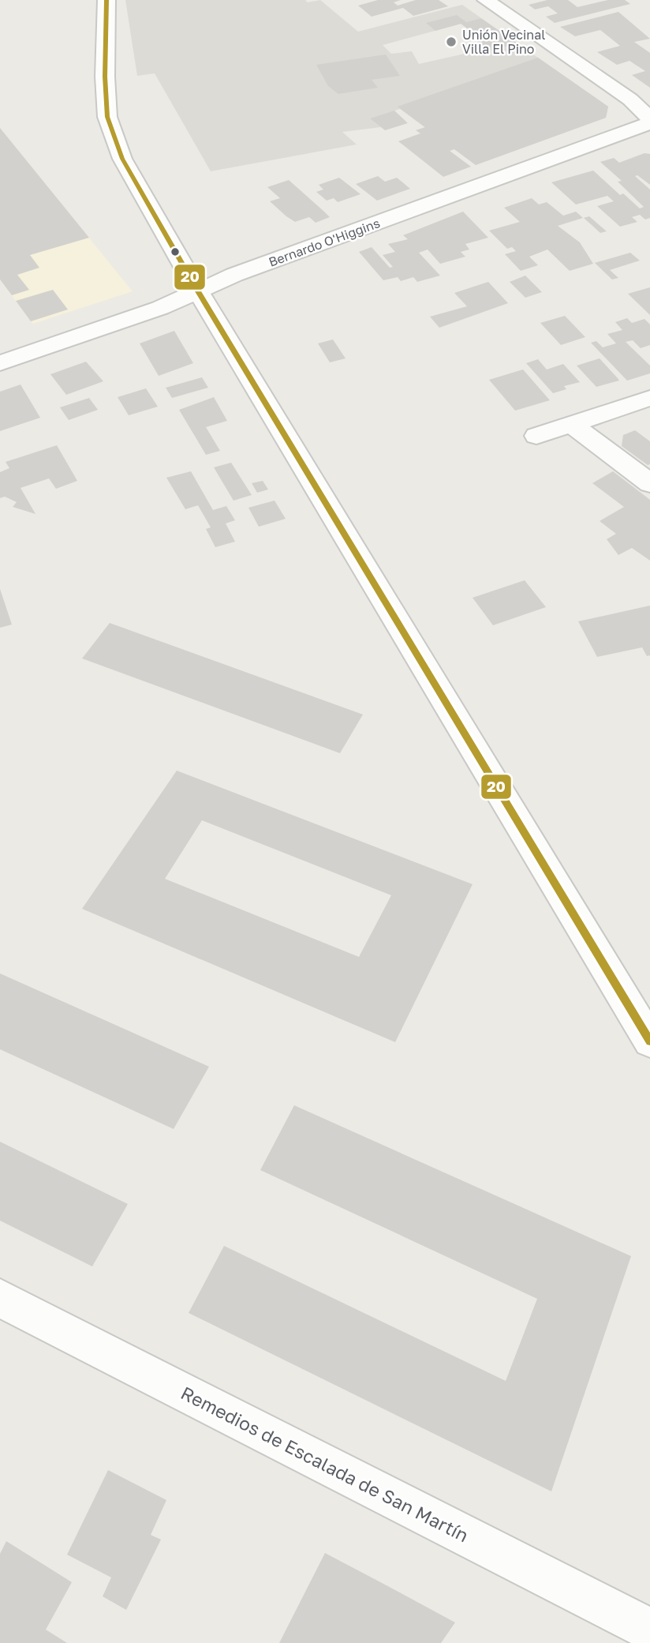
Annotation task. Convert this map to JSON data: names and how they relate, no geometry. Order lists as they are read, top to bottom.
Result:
{
  "streets": {
    "street": ["Bernardo O'Higgins", "Remedios de Escalada de San Martín"]
  },
  "places": ["Unión Vecinal Villa El Pino"],
  "lines": ["transit line 20"]
}
